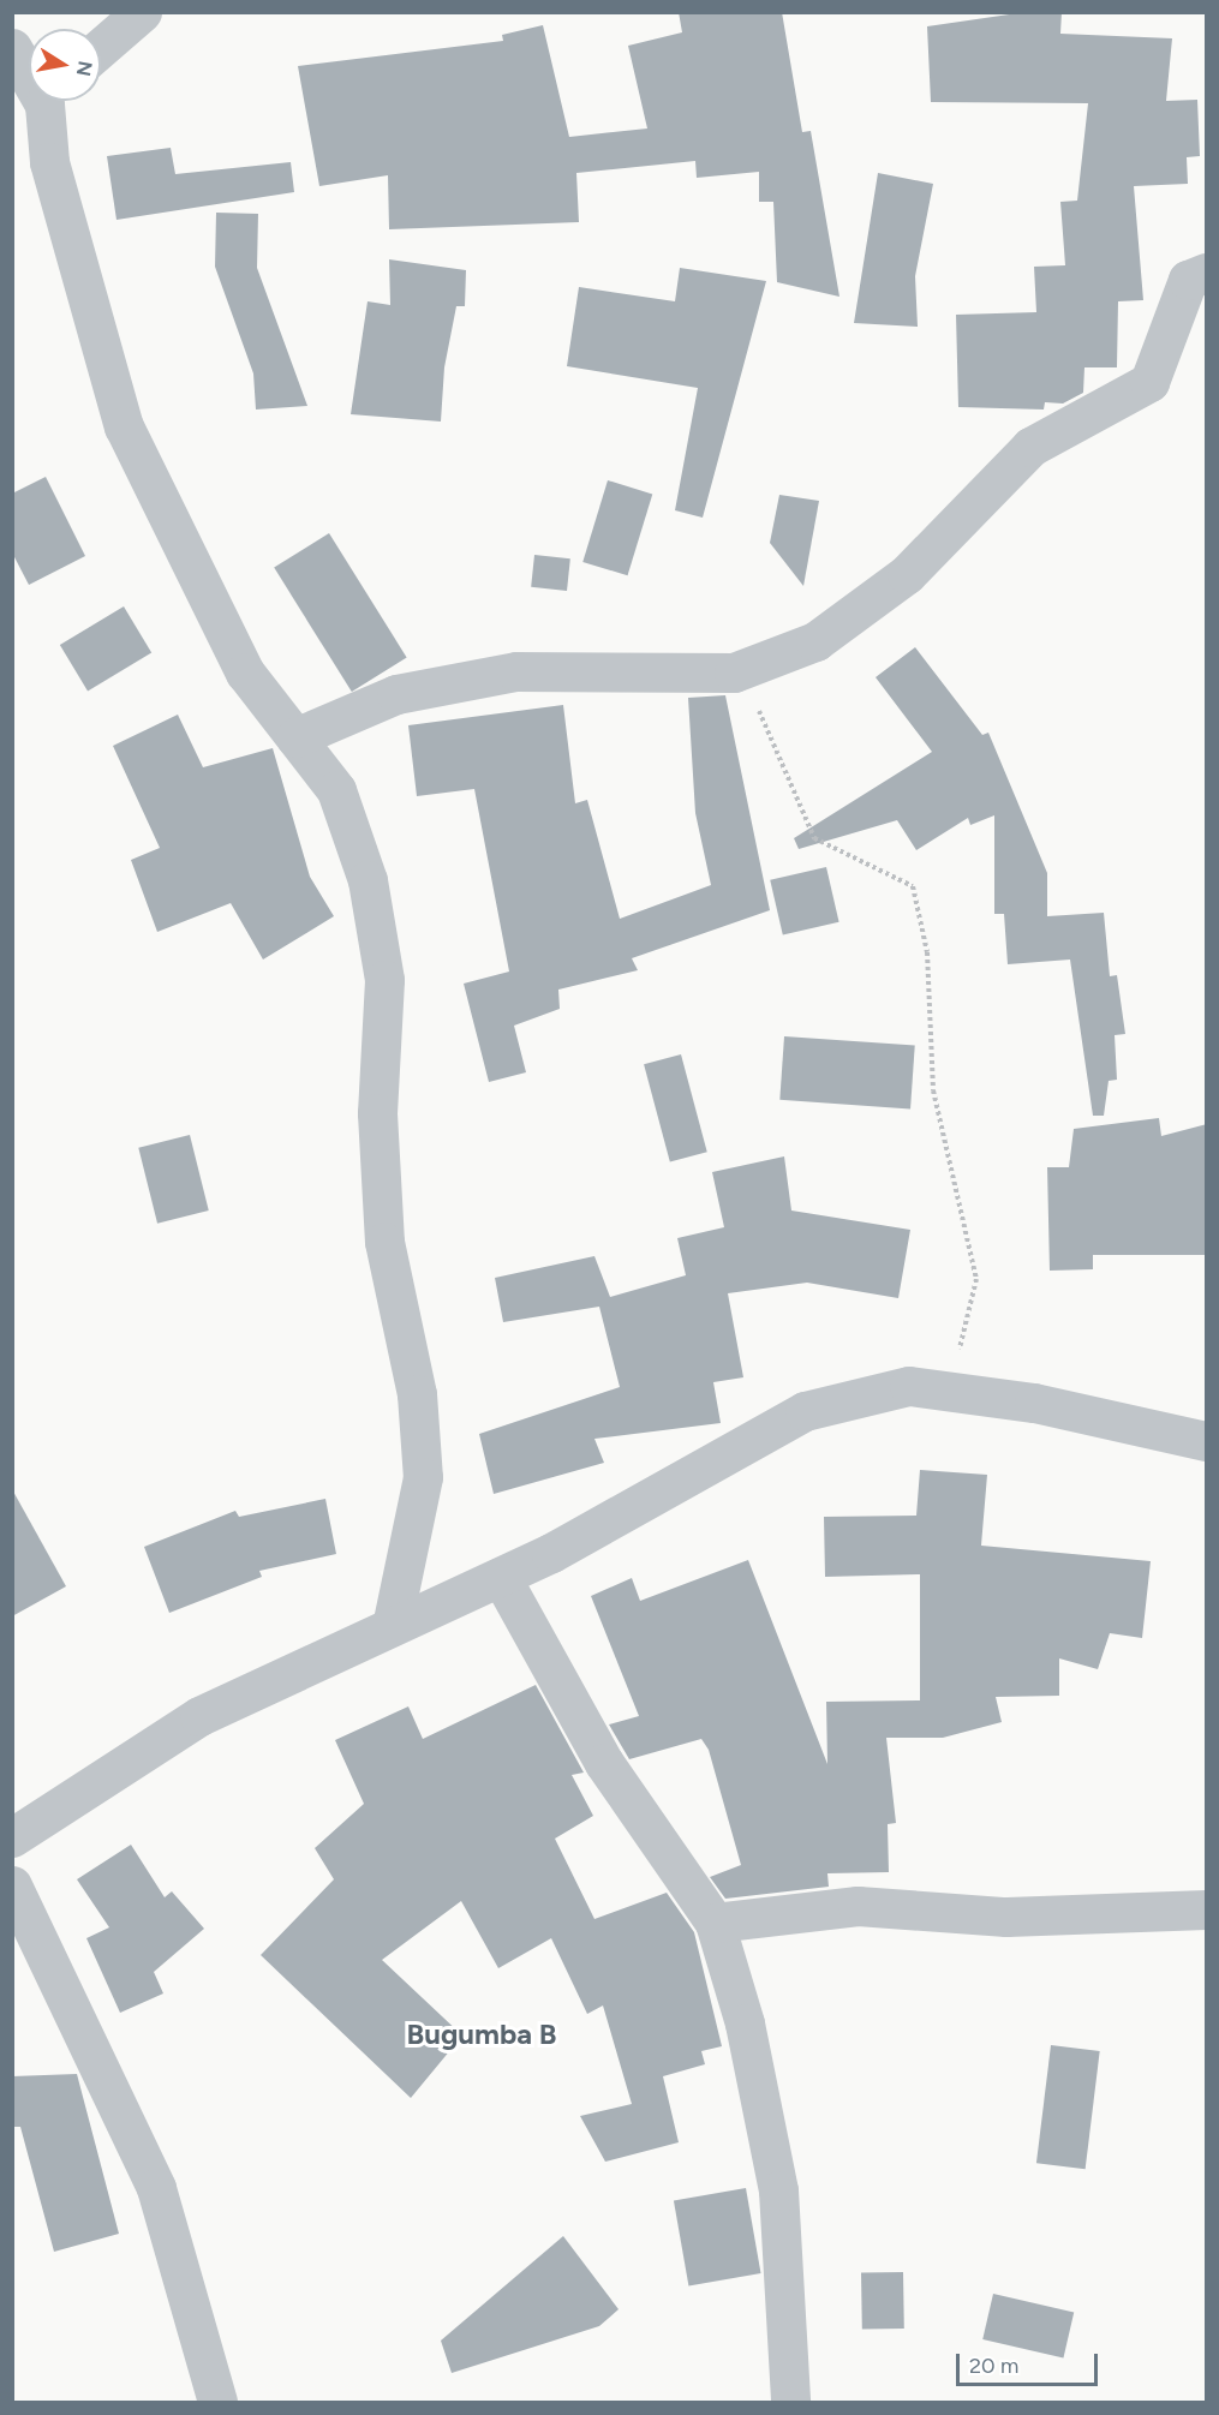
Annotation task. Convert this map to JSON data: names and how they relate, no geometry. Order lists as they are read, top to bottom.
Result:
{
  "districts": ["Bugumba B"],
  "scale_bar": "20 m",
  "north": "right"
}
